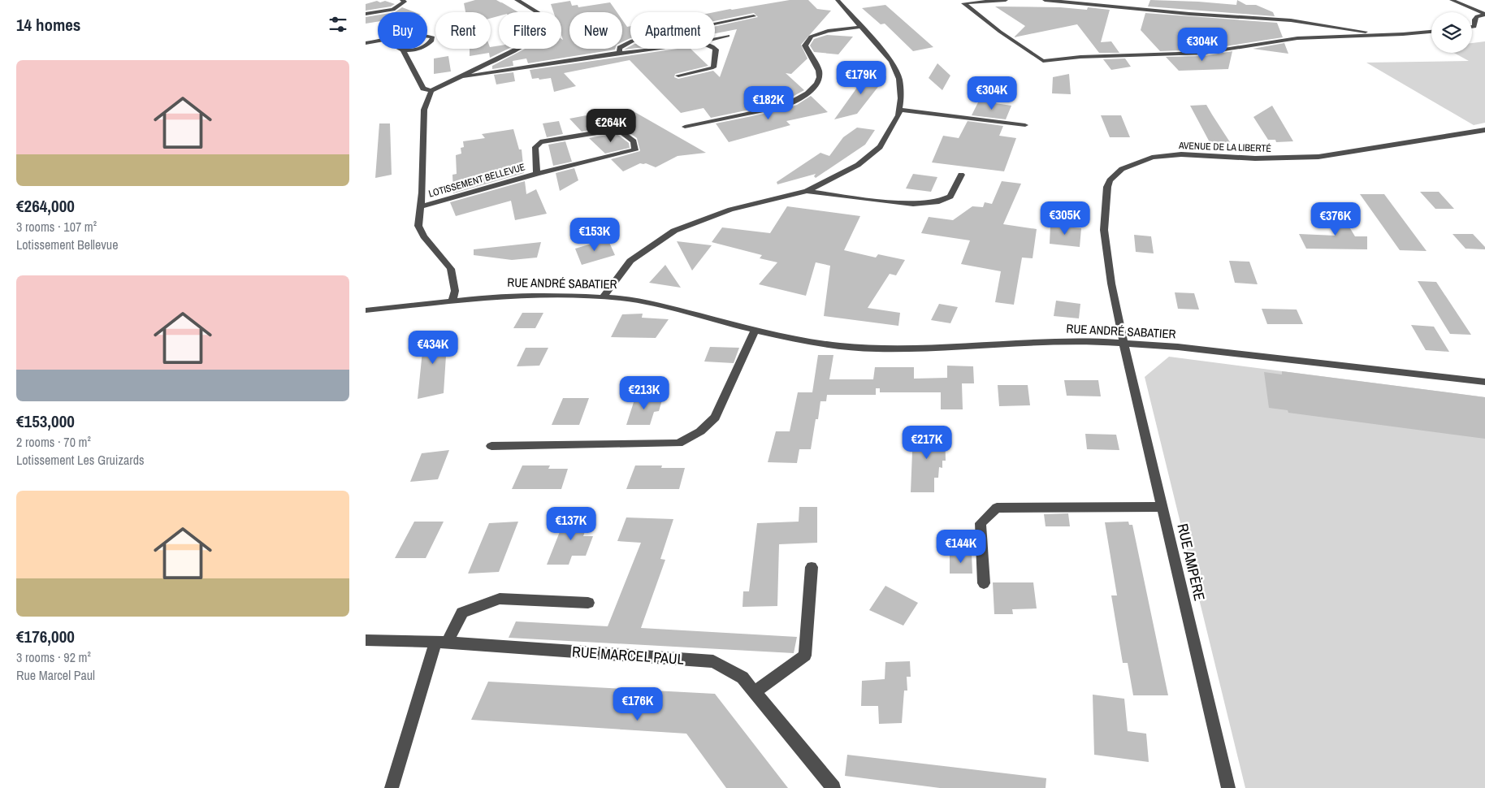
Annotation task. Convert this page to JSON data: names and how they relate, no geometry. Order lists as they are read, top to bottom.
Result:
{
  "streets": {
    "street": [
      "AVENUE DE LA LIBERTÉ",
      "LOTISSEMENT BELLEVUE",
      "RUE ANDRÉ SABATIER",
      "RUE AMPÈRE",
      "RUE MARCEL PAUL"
    ]
  },
  "crossings": [
    ["AVENUE DE LA LIBERTÉ", "RUE ANDRÉ SABATIER"],
    ["AVENUE DE LA LIBERTÉ", "RUE AMPÈRE"],
    ["RUE ANDRÉ SABATIER", "RUE AMPÈRE"]
  ],
  "page": {
    "heading": "14 homes",
    "chip": [
      "Buy",
      "Rent",
      "Filters",
      "New",
      "Apartment"
    ],
    "price": [
      "€304K",
      "€179K",
      "€304K",
      "€182K",
      "€264K",
      "€305K",
      "€376K",
      "€153K",
      "€434K",
      "€213K",
      "€217K",
      "€137K",
      "€144K",
      "€176K"
    ],
    "list": [
      {
        "name": "€264,000",
        "note": "3 rooms · 107 m² · Lotissement Bellevue"
      },
      {
        "name": "€153,000",
        "note": "2 rooms · 70 m² · Lotissement Les Gruizards"
      },
      {
        "name": "€176,000",
        "note": "3 rooms · 92 m² · Rue Marcel Paul"
      }
    ]
  }
}
